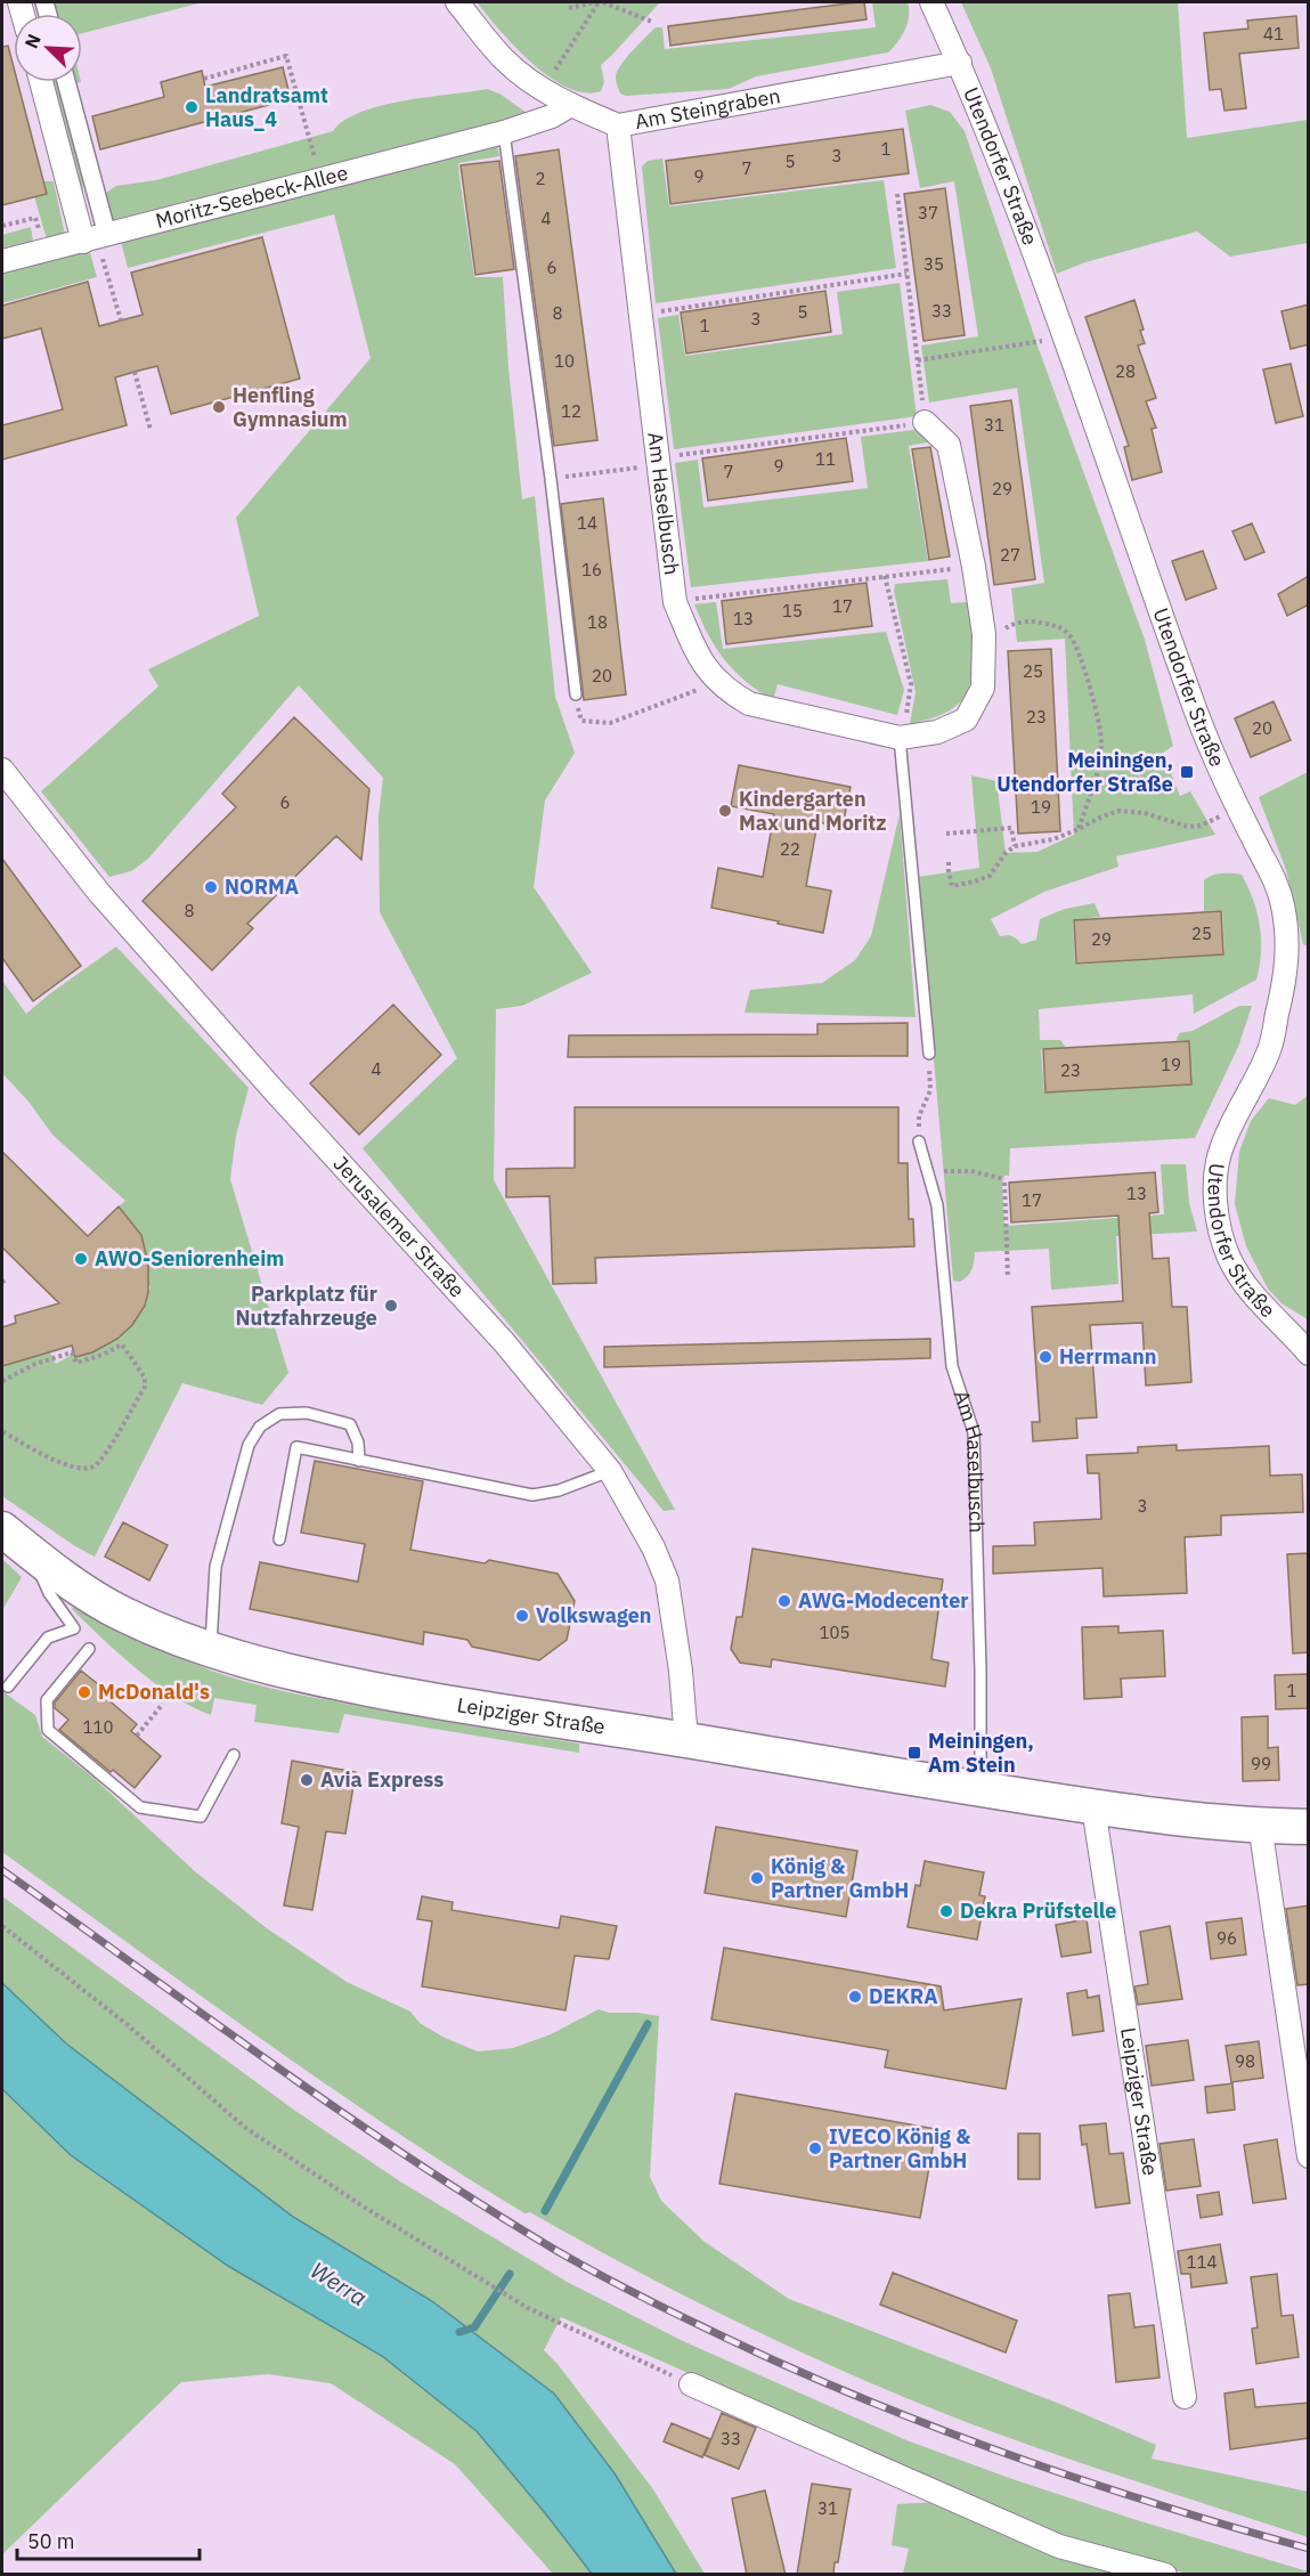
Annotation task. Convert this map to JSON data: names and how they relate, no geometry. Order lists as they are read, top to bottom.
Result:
{
  "streets": {
    "main road": ["Leipziger Straße"],
    "street": [
      "Am Steingraben",
      "Utendorfer Straße",
      "Moritz-Seebeck-Allee",
      "Am Haselbusch",
      "Jerusalemer Straße"
    ]
  },
  "crossings": [
    ["Am Steingraben", "Utendorfer Straße"],
    ["Am Steingraben", "Moritz-Seebeck-Allee"],
    ["Am Steingraben", "Am Haselbusch"],
    ["Am Haselbusch", "Leipziger Straße"],
    ["Jerusalemer Straße", "Leipziger Straße"]
  ],
  "water": ["Werra"],
  "places": {
    "other": [
      "Landratsamt Haus_4",
      "Henfling Gymnasium",
      "Kindergarten Max und Moritz",
      "NORMA",
      "AWO-Seniorenheim",
      "Parkplatz für Nutzfahrzeuge",
      "Herrmann",
      "AWG-Modecenter",
      "Volkswagen",
      "McDonald's",
      "Avia Express",
      "König & Partner GmbH",
      "Dekra Prüfstelle",
      "DEKRA",
      "IVECO König & Partner GmbH"
    ],
    "transit": ["Meiningen, Utendorfer Straße", "Meiningen, Am Stein"]
  },
  "house_numbers": [
    "41",
    "1",
    "3",
    "5",
    "7",
    "9",
    "2",
    "37",
    "4",
    "35",
    "6",
    "33",
    "5",
    "8",
    "3",
    "1",
    "10",
    "28",
    "12",
    "31",
    "11",
    "9",
    "7",
    "29",
    "14",
    "27",
    "16",
    "17",
    "15",
    "13",
    "18",
    "25",
    "20",
    "23",
    "20",
    "6",
    "19",
    "22",
    "8",
    "25",
    "29",
    "19",
    "4",
    "23",
    "13",
    "17",
    "3",
    "105",
    "1",
    "110",
    "99",
    "96",
    "98",
    "114",
    "33",
    "31"
  ],
  "scale_bar": "50 m",
  "north": "top left"
}
